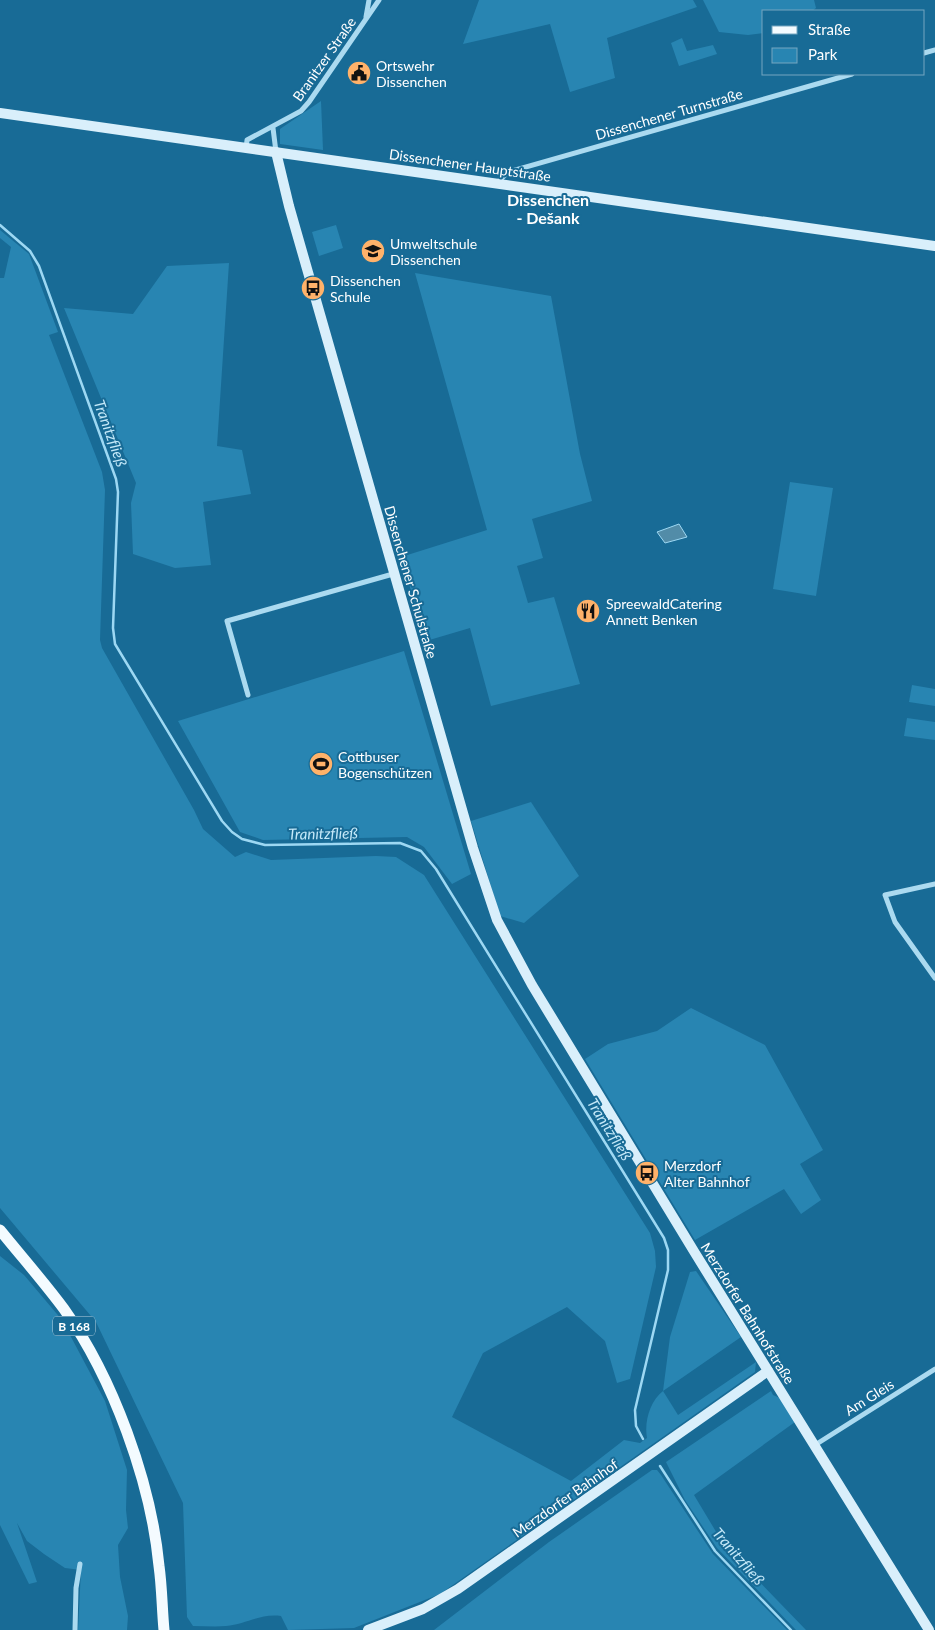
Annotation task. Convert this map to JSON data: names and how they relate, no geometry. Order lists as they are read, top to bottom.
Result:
{
  "streets": {
    "main road": ["B 168"],
    "street": [
      "Branitzer Straße",
      "Dissenchener Turnstraße",
      "Dissenchener Hauptstraße",
      "Dissenchener Schulstraße",
      "Merzdorfer Bahnhofstraße",
      "Am Gleis",
      "Merzdorfer Bahnhof"
    ]
  },
  "crossings": [
    ["Branitzer Straße", "Dissenchener Hauptstraße"],
    ["Dissenchener Turnstraße", "Dissenchener Hauptstraße"],
    ["Dissenchener Hauptstraße", "Dissenchener Schulstraße"],
    ["Dissenchener Schulstraße", "Merzdorfer Bahnhofstraße"],
    ["Merzdorfer Bahnhofstraße", "Am Gleis"],
    ["Merzdorfer Bahnhofstraße", "Merzdorfer Bahnhof"]
  ],
  "districts": ["Dissenchen - Dešank"],
  "water": ["Tranitzfließ"],
  "places": {
    "public building": ["Ortswehr Dissenchen"],
    "school or university": ["Umweltschule Dissenchen"],
    "bus stop": ["Dissenchen Schule", "Merzdorf Alter Bahnhof"],
    "restaurant": ["SpreewaldCatering Annett Benken"],
    "sports": ["Cottbuser Bogenschützen"]
  },
  "legend": ["Straße", "Park"]
}
